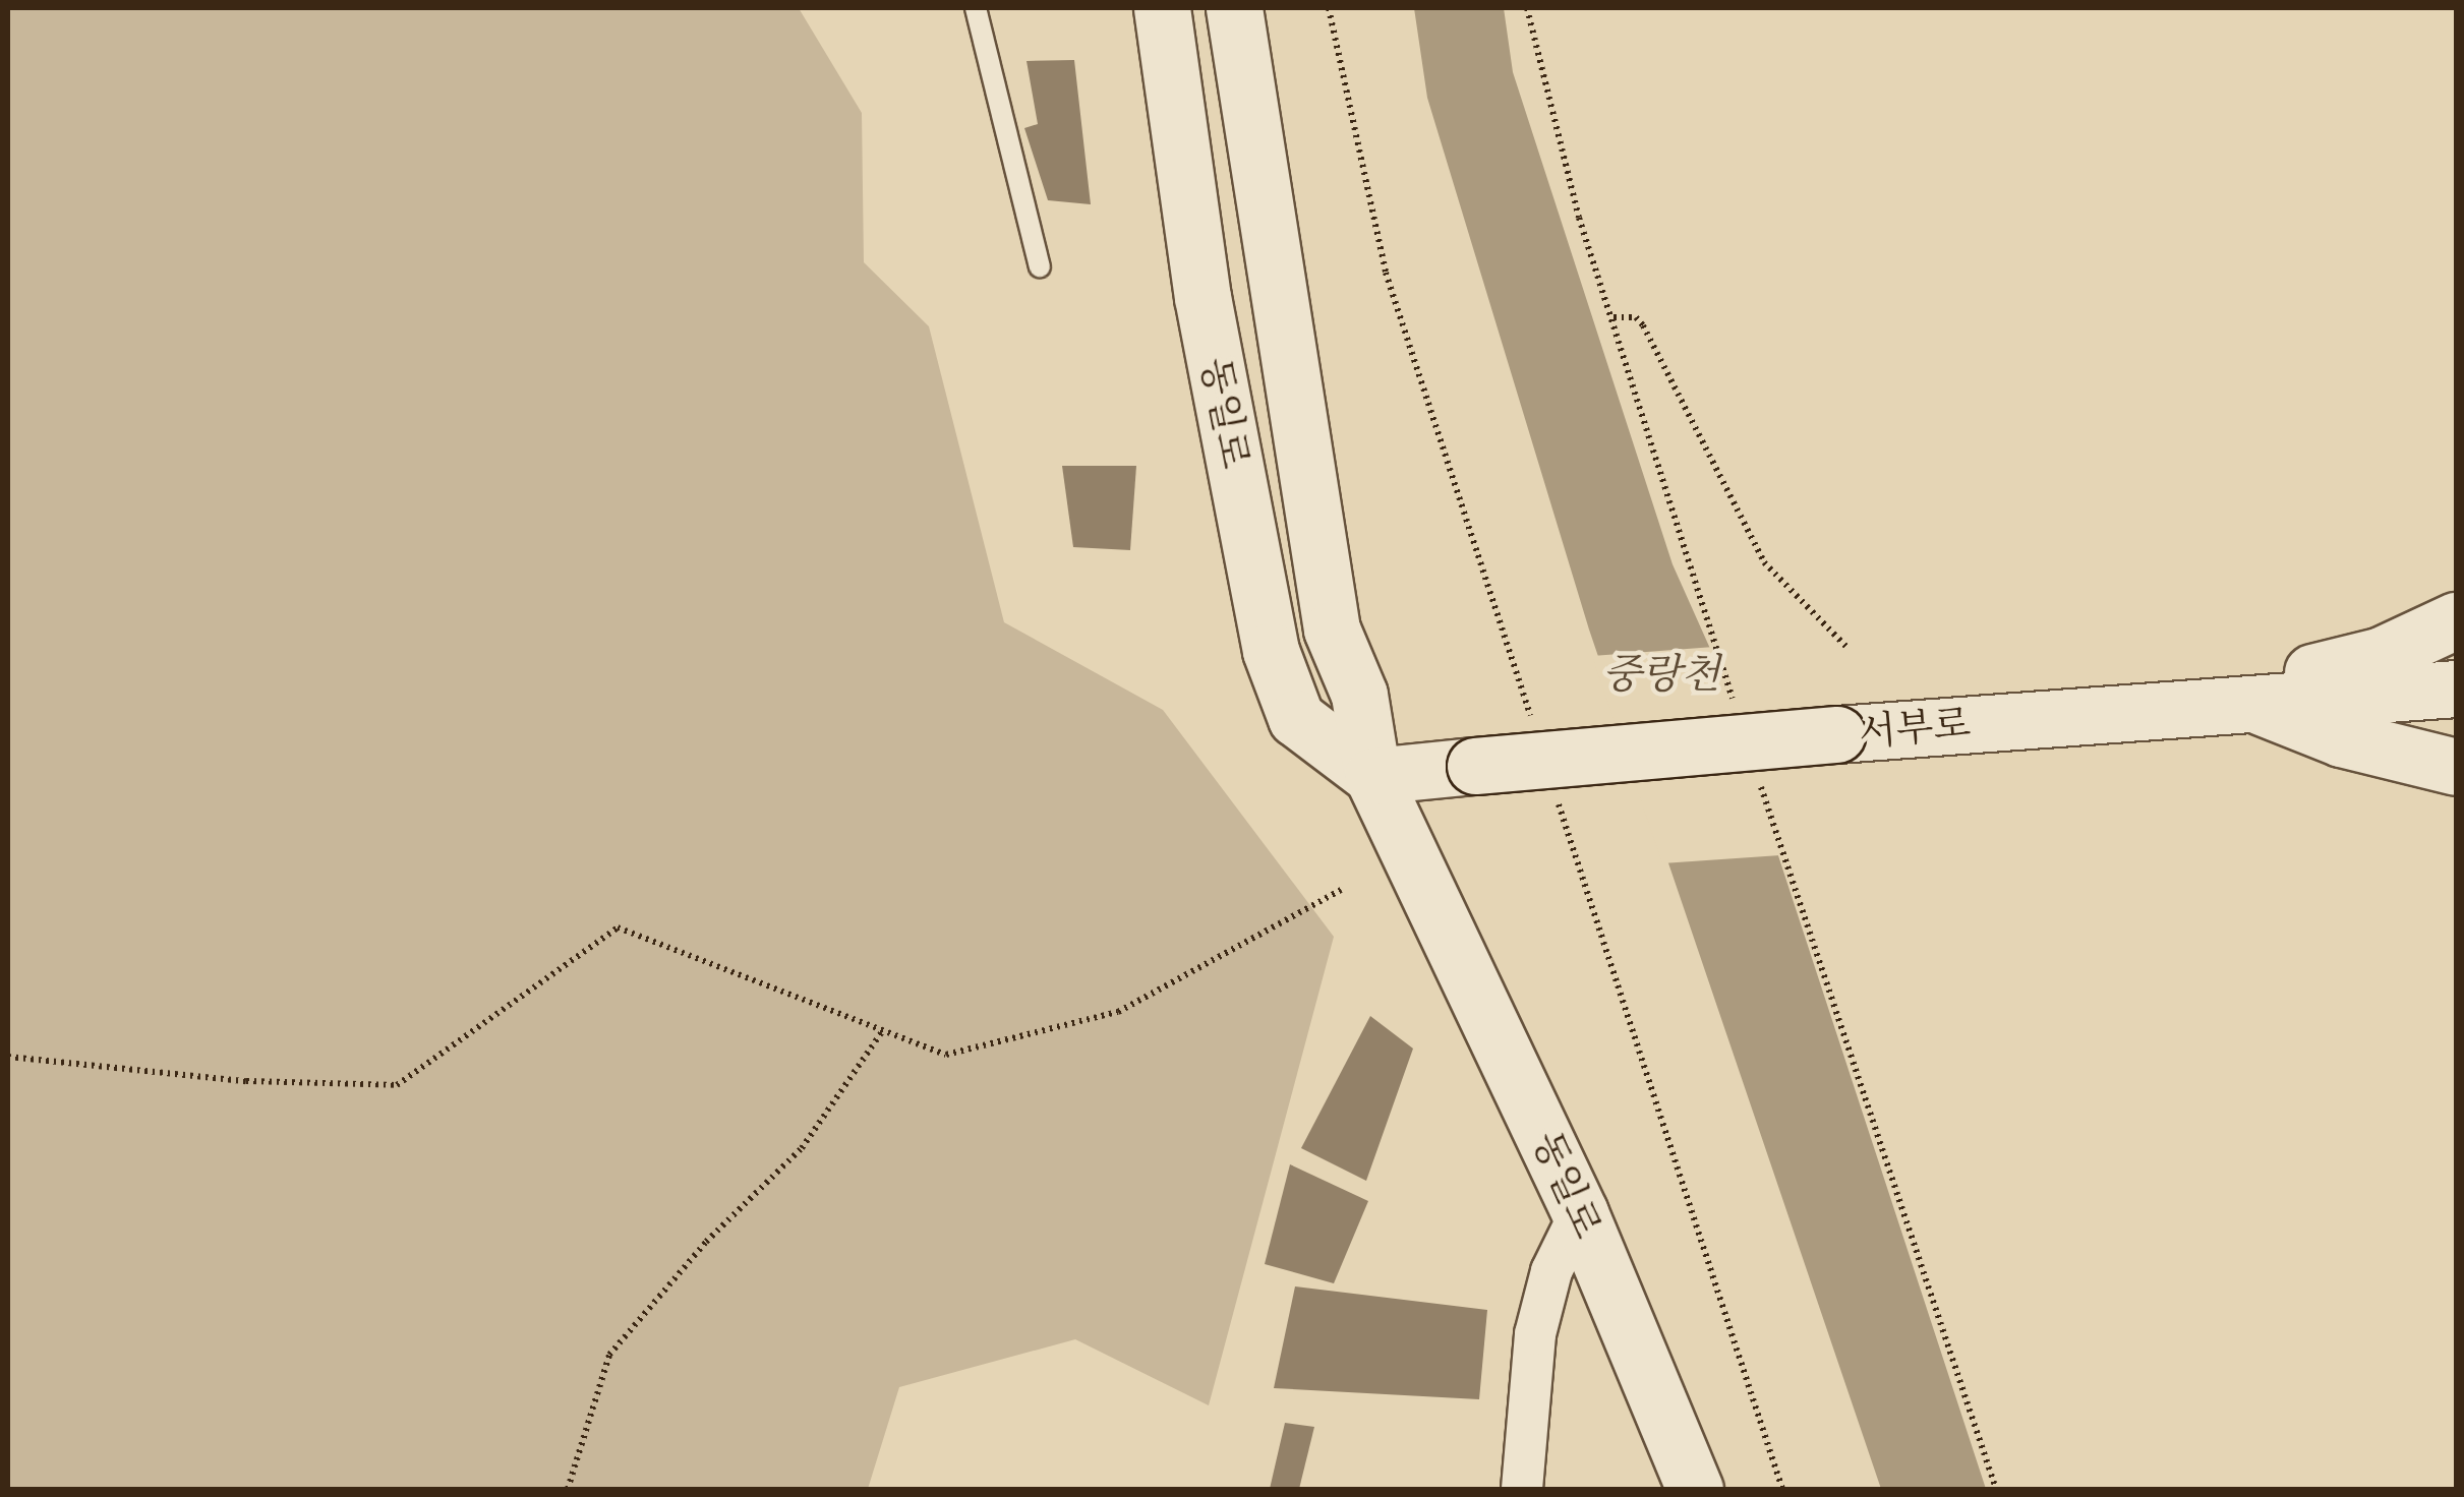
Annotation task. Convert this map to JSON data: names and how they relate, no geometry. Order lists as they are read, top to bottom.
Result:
{
  "streets": {
    "street": ["동일로", "서부로"]
  },
  "crossings": [
    ["동일로", "서부로"]
  ],
  "water": ["중랑천"]
}
